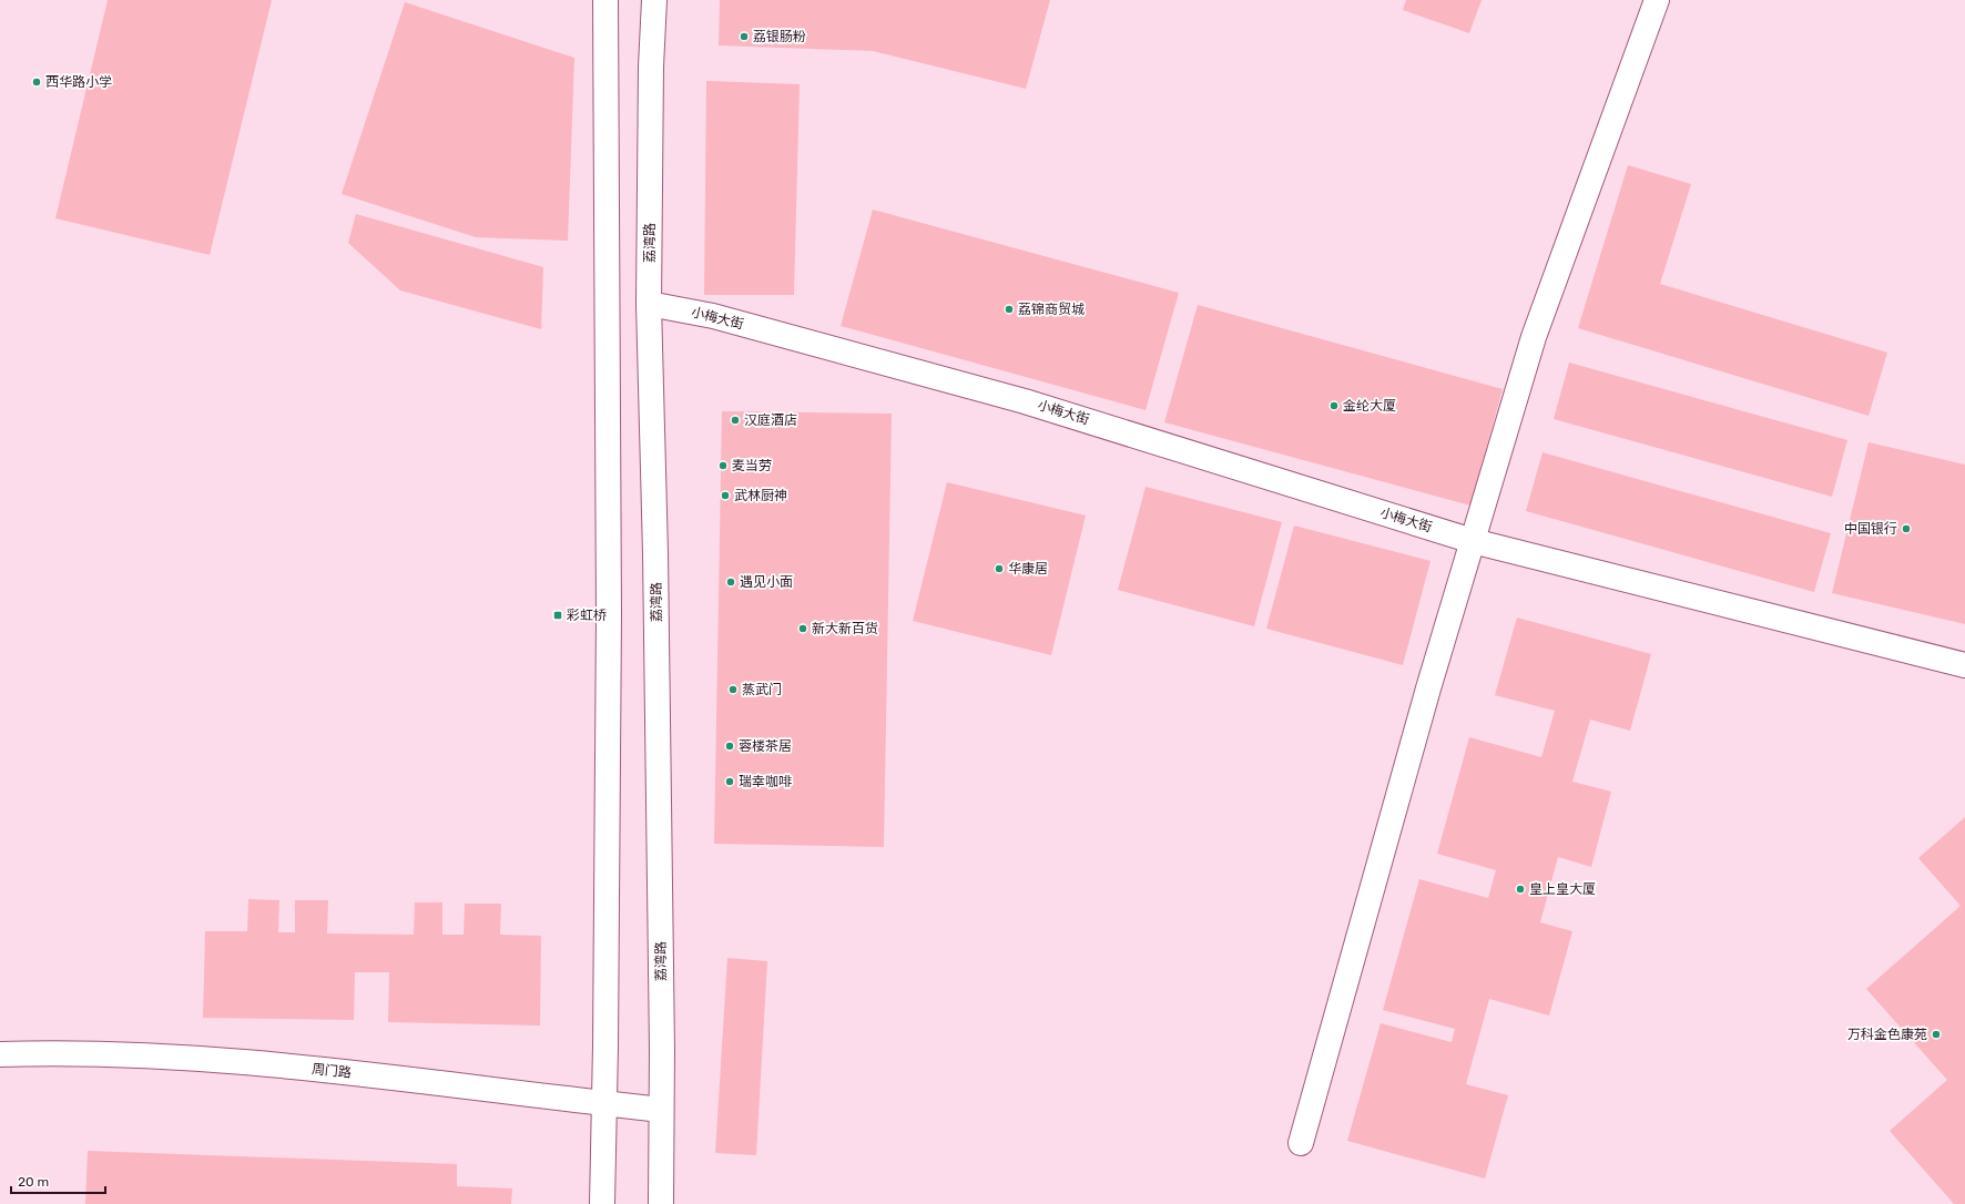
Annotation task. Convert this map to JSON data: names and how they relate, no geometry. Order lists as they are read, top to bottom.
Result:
{
  "streets": {
    "street": ["荔湾路", "小梅大街", "周门路"]
  },
  "crossings": [
    ["荔湾路", "小梅大街"],
    ["荔湾路", "周门路"]
  ],
  "places": {
    "other": [
      "荔银肠粉",
      "西华路小学",
      "荔锦商贸城",
      "金纶大厦",
      "汉庭酒店",
      "麦当劳",
      "武林厨神",
      "中国银行",
      "华康居",
      "遇见小面",
      "新大新百货",
      "蒸武门",
      "蓉楼茶居",
      "瑞幸咖啡",
      "皇上皇大厦",
      "万科金色康苑"
    ],
    "transit": ["彩虹桥"]
  },
  "scale_bar": "20 m"
}
